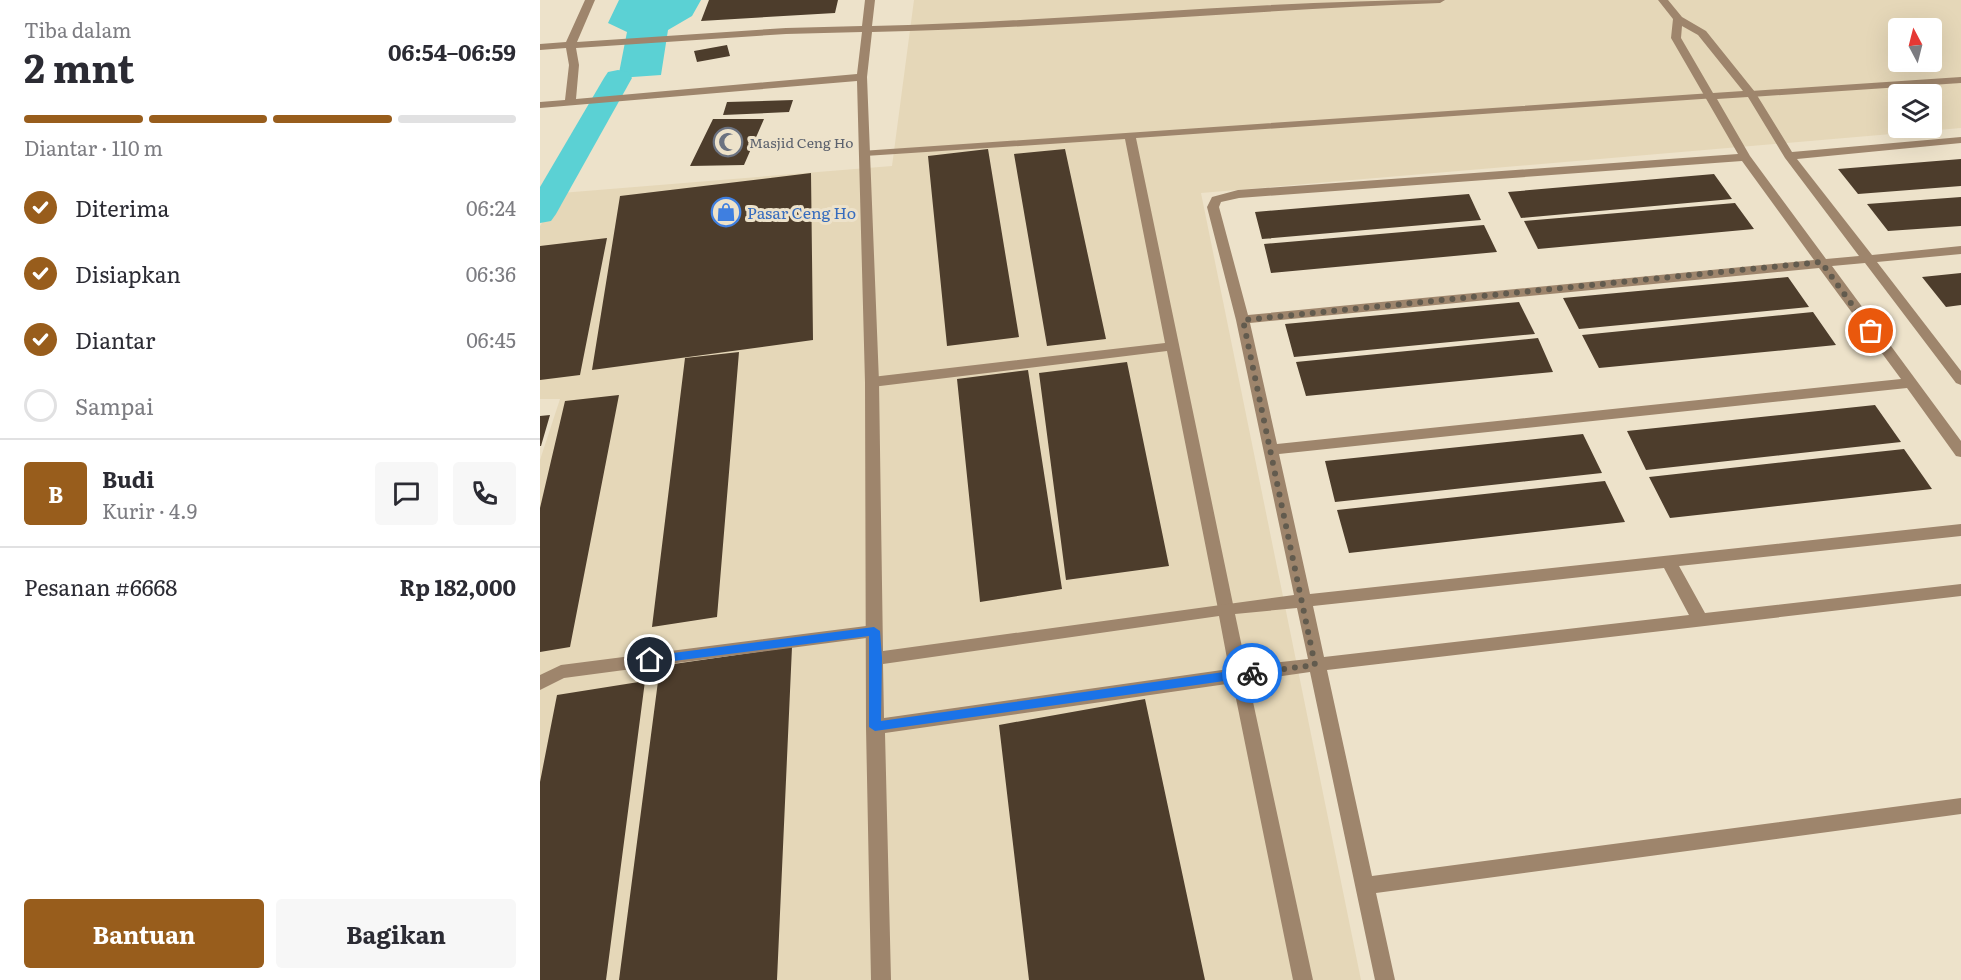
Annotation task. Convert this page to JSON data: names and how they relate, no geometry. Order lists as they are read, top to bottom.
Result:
{
  "places": {
    "mosque": ["Masjid Ceng Ho"],
    "shop": ["Pasar Ceng Ho"]
  },
  "north": "top",
  "page": {
    "heading": ["2 mnt", "Tiba dalam", "06:54–06:59"],
    "panel": [
      "Budi",
      "Kurir · 4.9",
      "Pesanan #6668",
      "Rp 182,000"
    ],
    "bar": "Diantar · 110 m",
    "list": [
      ["Diterima", "06:24"],
      ["Disiapkan", "06:36"],
      ["Diantar", "06:45"],
      "Sampai"
    ],
    "round": "B",
    "buttons": ["Bantuan", "Bagikan"]
  }
}
